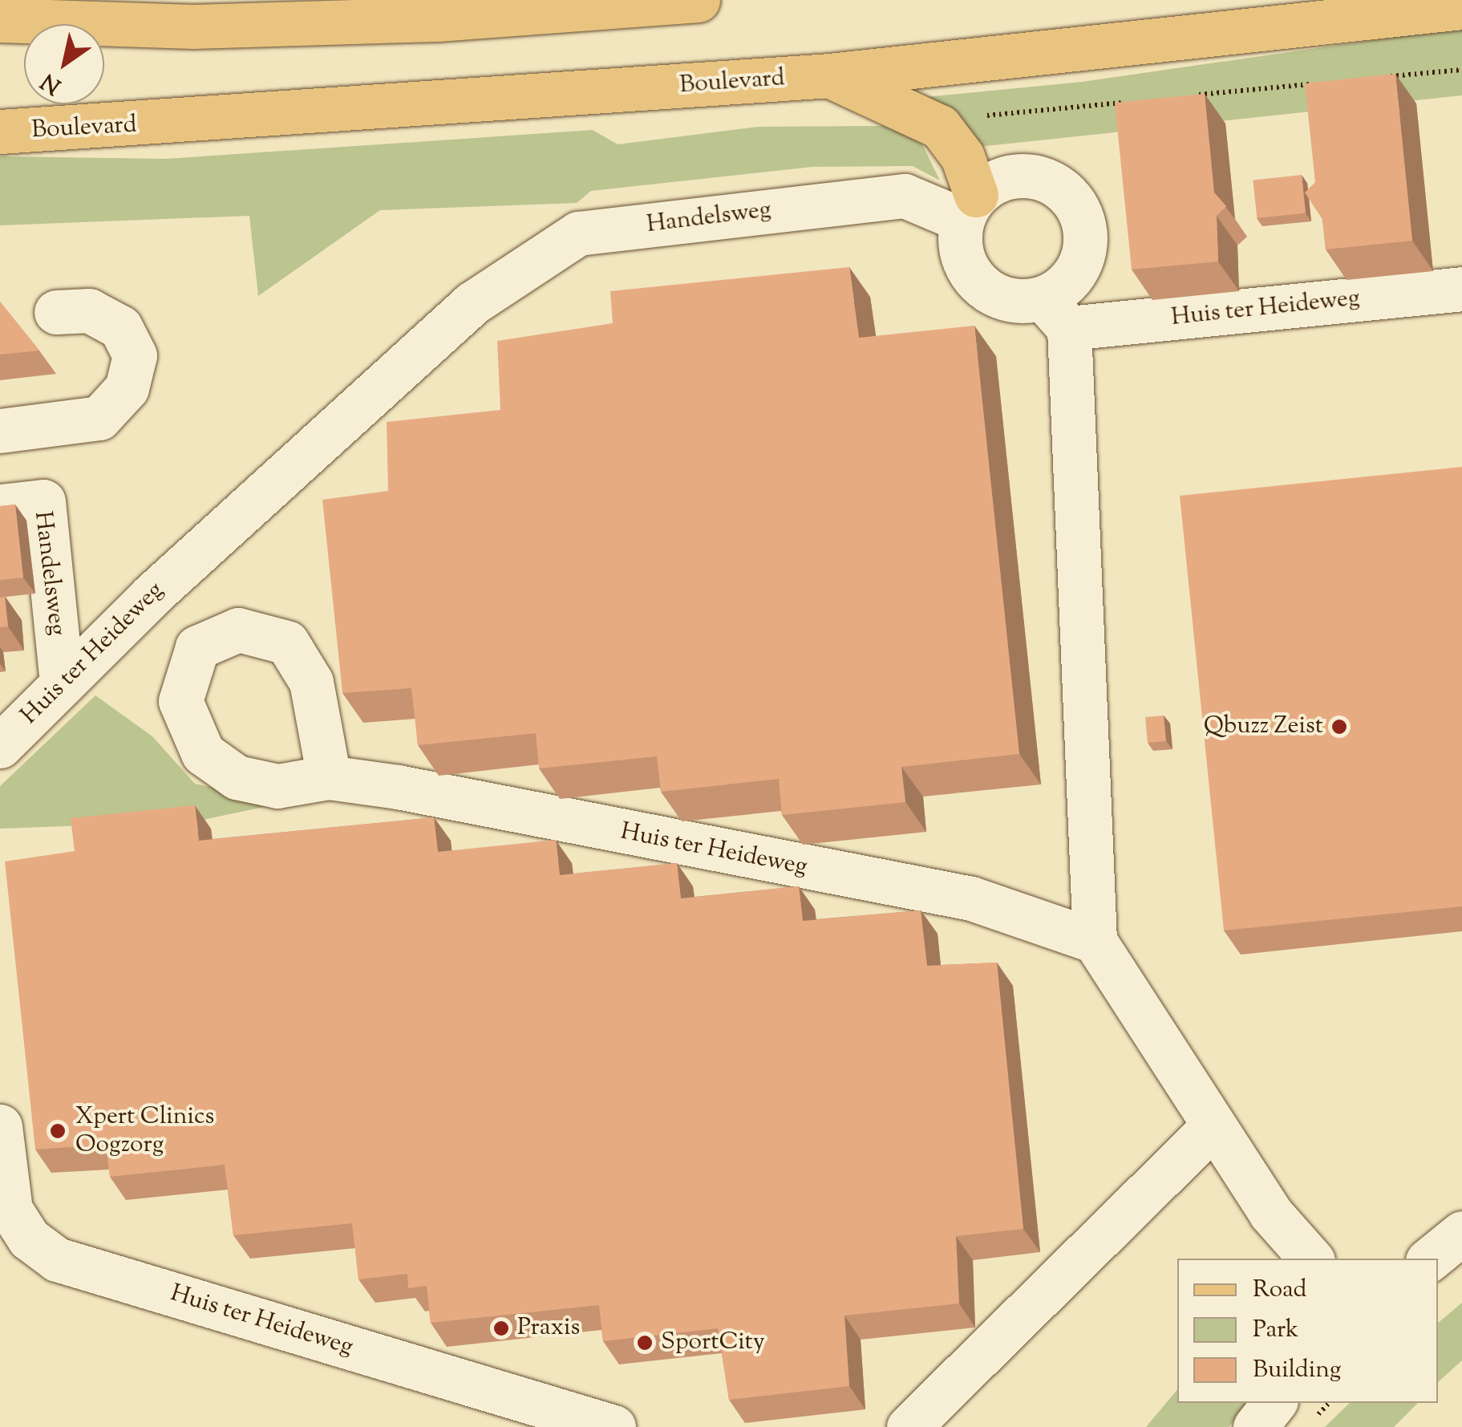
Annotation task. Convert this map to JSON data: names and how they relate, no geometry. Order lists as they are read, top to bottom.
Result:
{
  "streets": {
    "main road": ["Boulevard"],
    "street": ["Handelsweg", "Huis ter Heideweg"]
  },
  "crossings": [
    ["Handelsweg", "Huis ter Heideweg"]
  ],
  "places": [
    "Qbuzz Zeist",
    "Xpert Clinics Oogzorg",
    "Praxis",
    "SportCity"
  ],
  "legend": ["Road", "Park", "Building"],
  "north": "bottom left"
}
